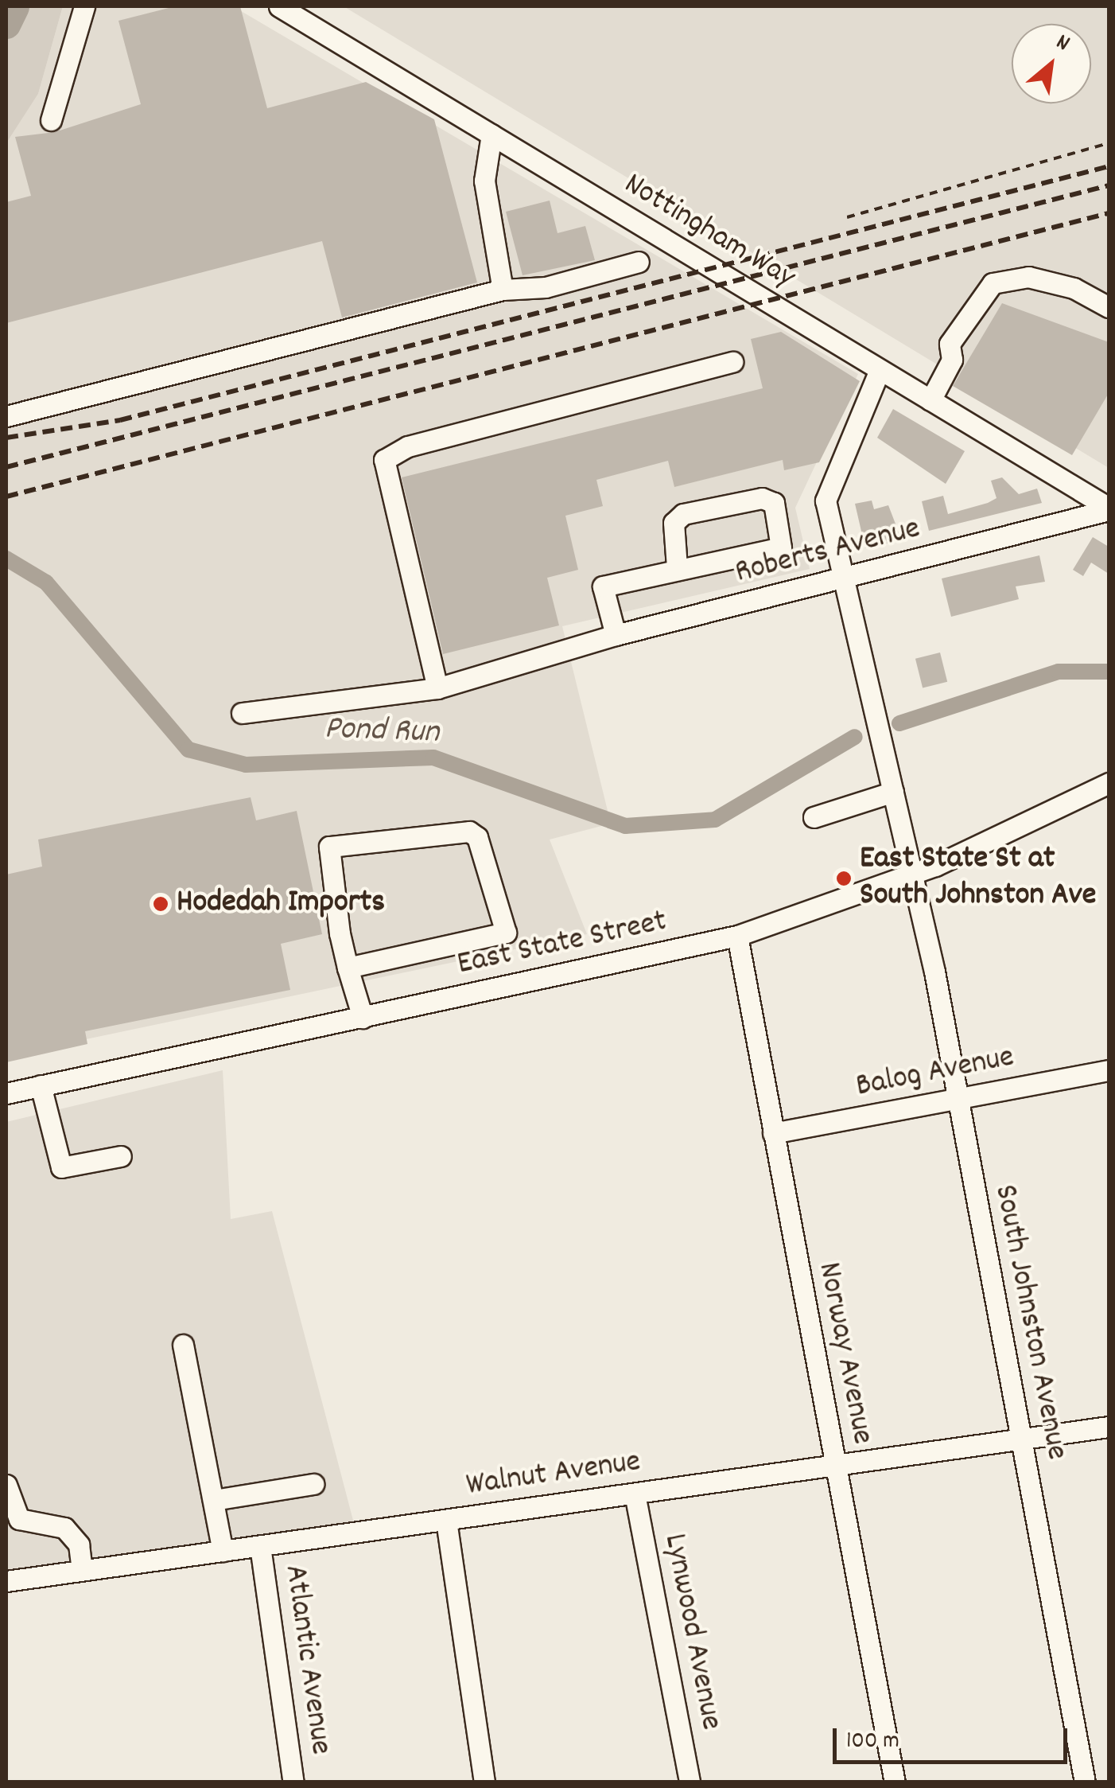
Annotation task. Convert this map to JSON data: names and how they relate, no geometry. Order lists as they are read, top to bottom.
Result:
{
  "streets": {
    "street": [
      "Nottingham Way",
      "Roberts Avenue",
      "East State Street",
      "Balog Avenue",
      "South Johnston Avenue",
      "Norway Avenue",
      "Walnut Avenue",
      "Lynwood Avenue",
      "Atlantic Avenue"
    ]
  },
  "crossings": [
    ["Nottingham Way", "Roberts Avenue"],
    ["Nottingham Way", "South Johnston Avenue"],
    ["Roberts Avenue", "South Johnston Avenue"],
    ["East State Street", "South Johnston Avenue"],
    ["East State Street", "Norway Avenue"],
    ["Balog Avenue", "South Johnston Avenue"],
    ["Balog Avenue", "Norway Avenue"],
    ["South Johnston Avenue", "Walnut Avenue"],
    ["Norway Avenue", "Walnut Avenue"],
    ["Walnut Avenue", "Lynwood Avenue"],
    ["Walnut Avenue", "Atlantic Avenue"]
  ],
  "water": ["Pond Run"],
  "places": ["East State St at South Johnston Ave", "Hodedah Imports"],
  "scale_bar": "100 m",
  "north": "top right"
}
